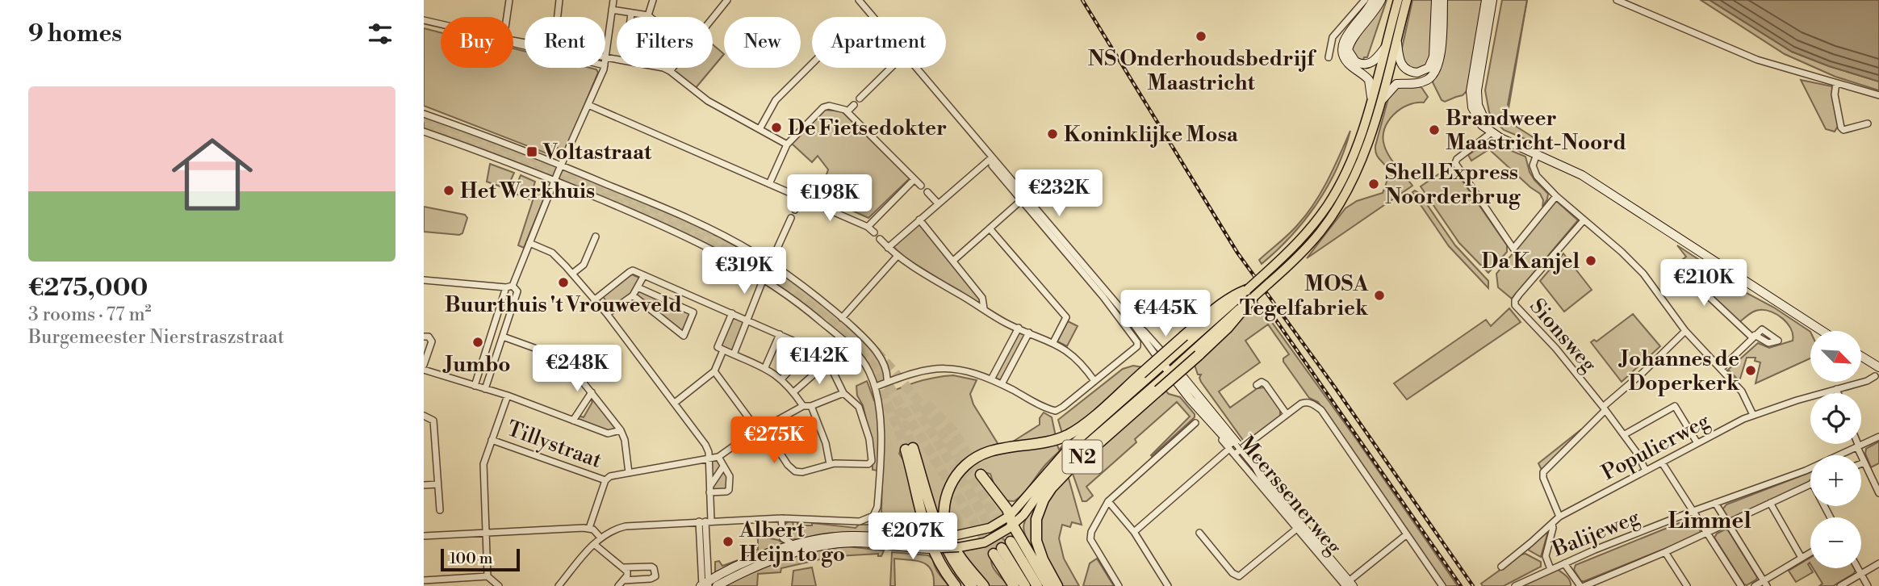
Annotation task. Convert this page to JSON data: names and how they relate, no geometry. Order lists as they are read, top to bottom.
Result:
{
  "streets": {
    "highway": ["N2"],
    "street": [
      "Sionsweg",
      "Tillystraat",
      "Populierweg",
      "Meerssenerweg",
      "Balijeweg"
    ]
  },
  "crossings": [
    ["Sionsweg", "Populierweg"]
  ],
  "districts": ["Limmel"],
  "places": {
    "other": [
      "NS Onderhoudsbedrijf Maastricht",
      "De Fietsedokter",
      "Brandweer Maastricht-Noord",
      "Koninklijke Mosa",
      "Shell Express Noorderbrug",
      "Het Werkhuis",
      "Da Kanjel",
      "Buurthuis 't Vrouweveld",
      "MOSA Tegelfabriek",
      "Jumbo",
      "Johannes de Doperkerk",
      "Albert Heijn to go"
    ],
    "transit": ["Voltastraat"]
  },
  "scale_bar": "100 m",
  "north": "bottom right",
  "page": {
    "heading": "9 homes",
    "chip": [
      "Buy",
      "Rent",
      "Filters",
      "New",
      "Apartment"
    ],
    "list": [
      {
        "name": "€275,000",
        "note": "3 rooms · 77 m² · Burgemeester Nierstraszstraat"
      }
    ],
    "price": [
      "€232K",
      "€198K",
      "€319K",
      "€210K",
      "€445K",
      "€142K",
      "€248K",
      "€275K",
      "€207K"
    ],
    "map_buttons": ["+", "−"],
    "scale": "100 m"
  }
}
